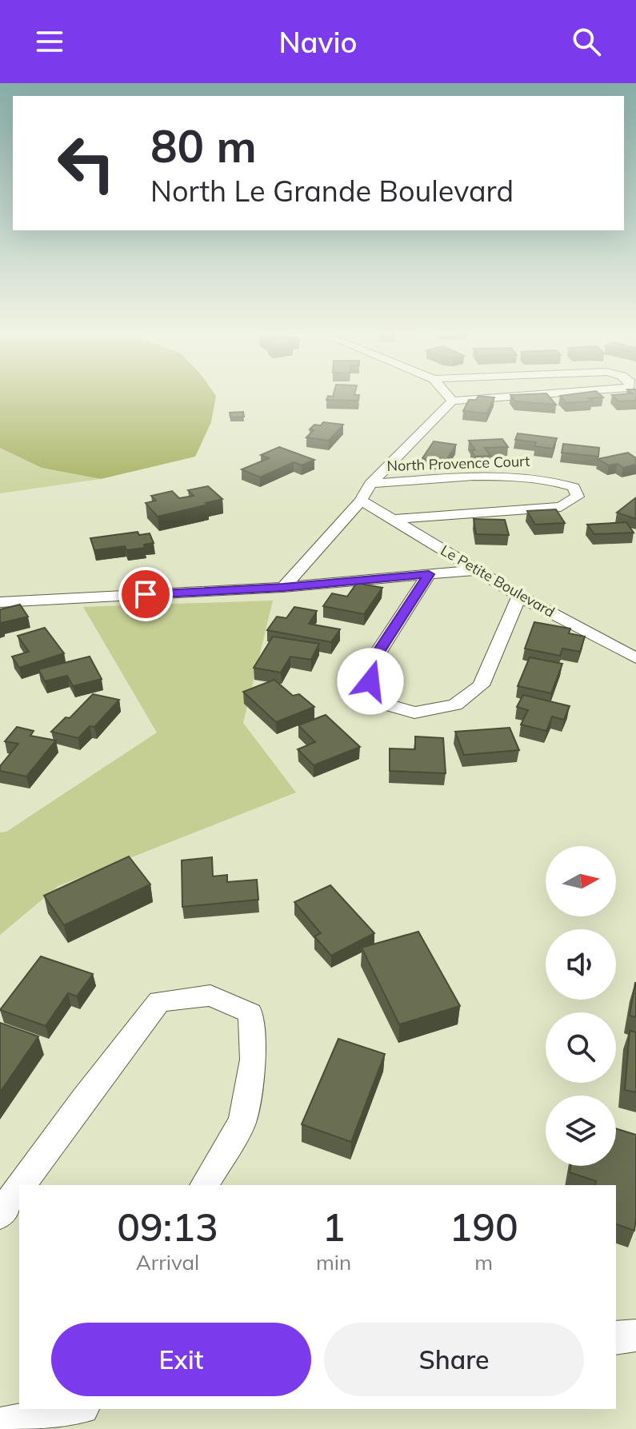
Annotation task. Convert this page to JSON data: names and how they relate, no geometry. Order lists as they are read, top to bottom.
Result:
{
  "streets": {
    "street": ["North Provence Court", "Le Petite Boulevard"]
  },
  "crossings": [
    ["North Provence Court", "Le Petite Boulevard"]
  ],
  "north": "right",
  "page": {
    "header": "Navio",
    "turn": ["80 m", "North Le Grande Boulevard"],
    "eta": [
      "09:13",
      "Arrival",
      "1",
      "min",
      "190",
      "m"
    ],
    "buttons": ["Exit", "Share"]
  }
}
